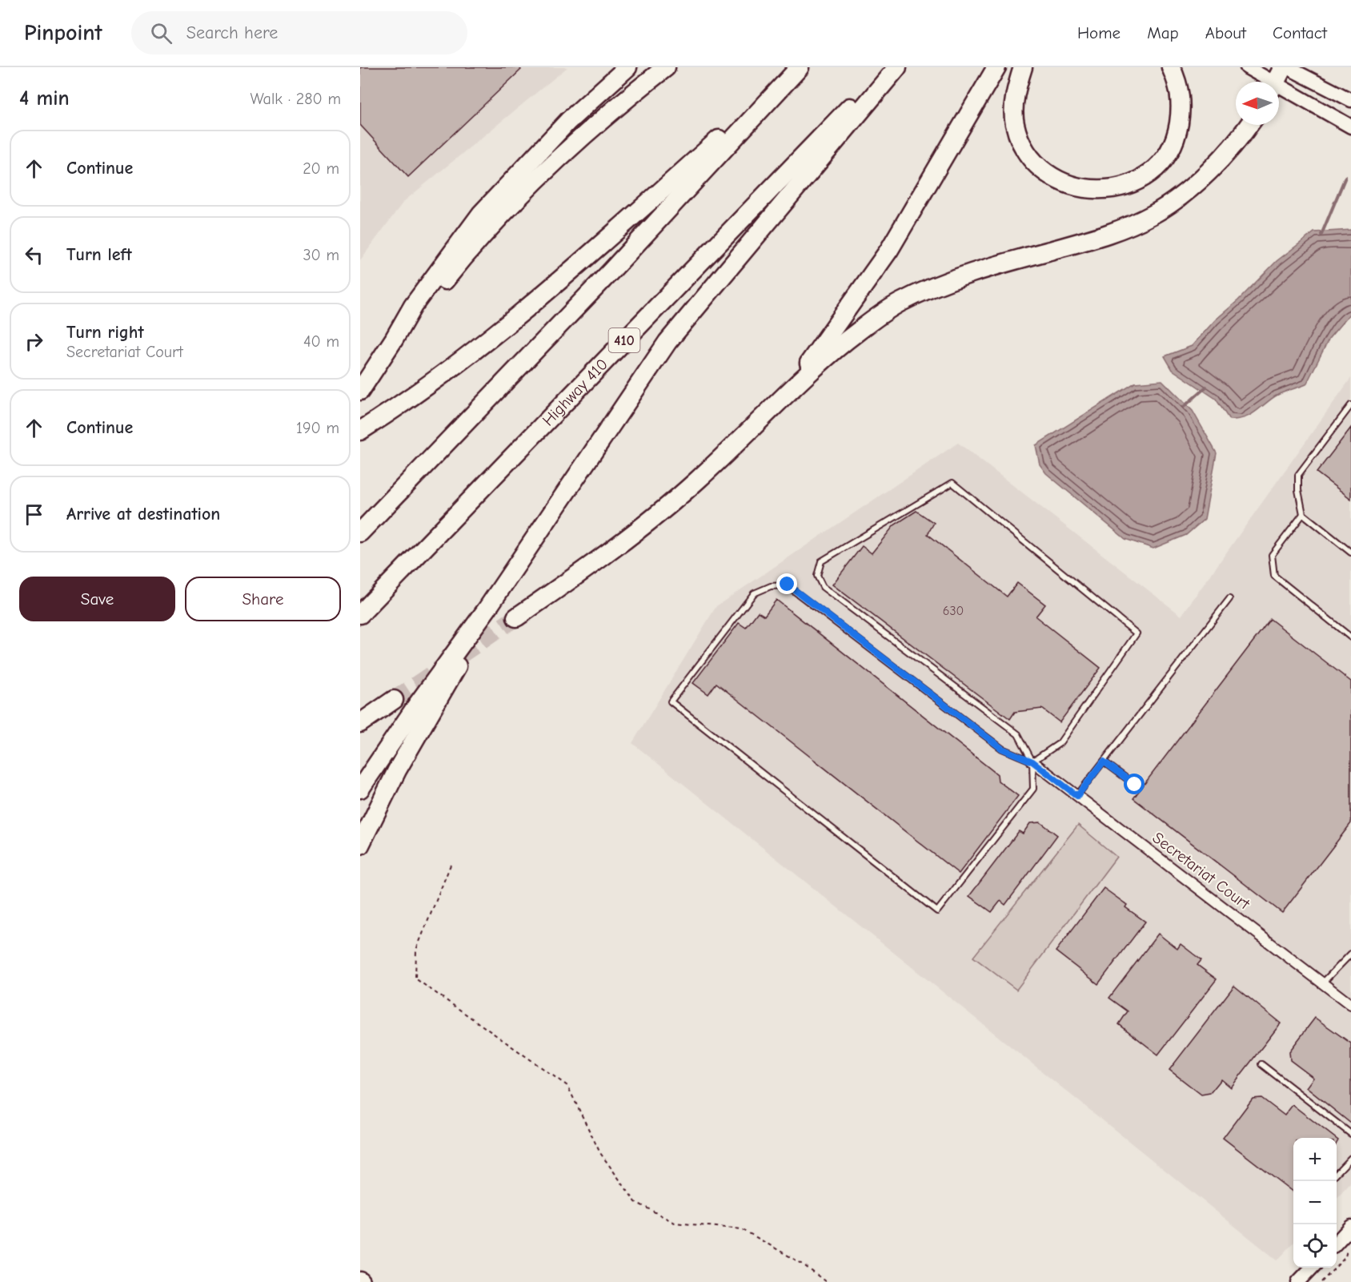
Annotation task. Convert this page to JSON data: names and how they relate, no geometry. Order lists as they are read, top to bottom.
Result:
{
  "streets": {
    "highway": ["410", "Highway 410"],
    "street": ["Secretariat Court"]
  },
  "house_numbers": ["630"],
  "north": "left",
  "page": {
    "header": "Pinpoint",
    "search": "Search here",
    "nav": [
      "Home",
      "Map",
      "About",
      "Contact"
    ],
    "heading": ["4 min", "Walk · 280 m"],
    "list": [
      ["Continue", "20 m"],
      ["Turn left", "30 m"],
      ["Turn right", "Secretariat Court", "40 m"],
      ["Continue", "190 m"],
      "Arrive at destination"
    ],
    "buttons": ["Save", "Share"],
    "map_buttons": ["+", "−"]
  }
}
